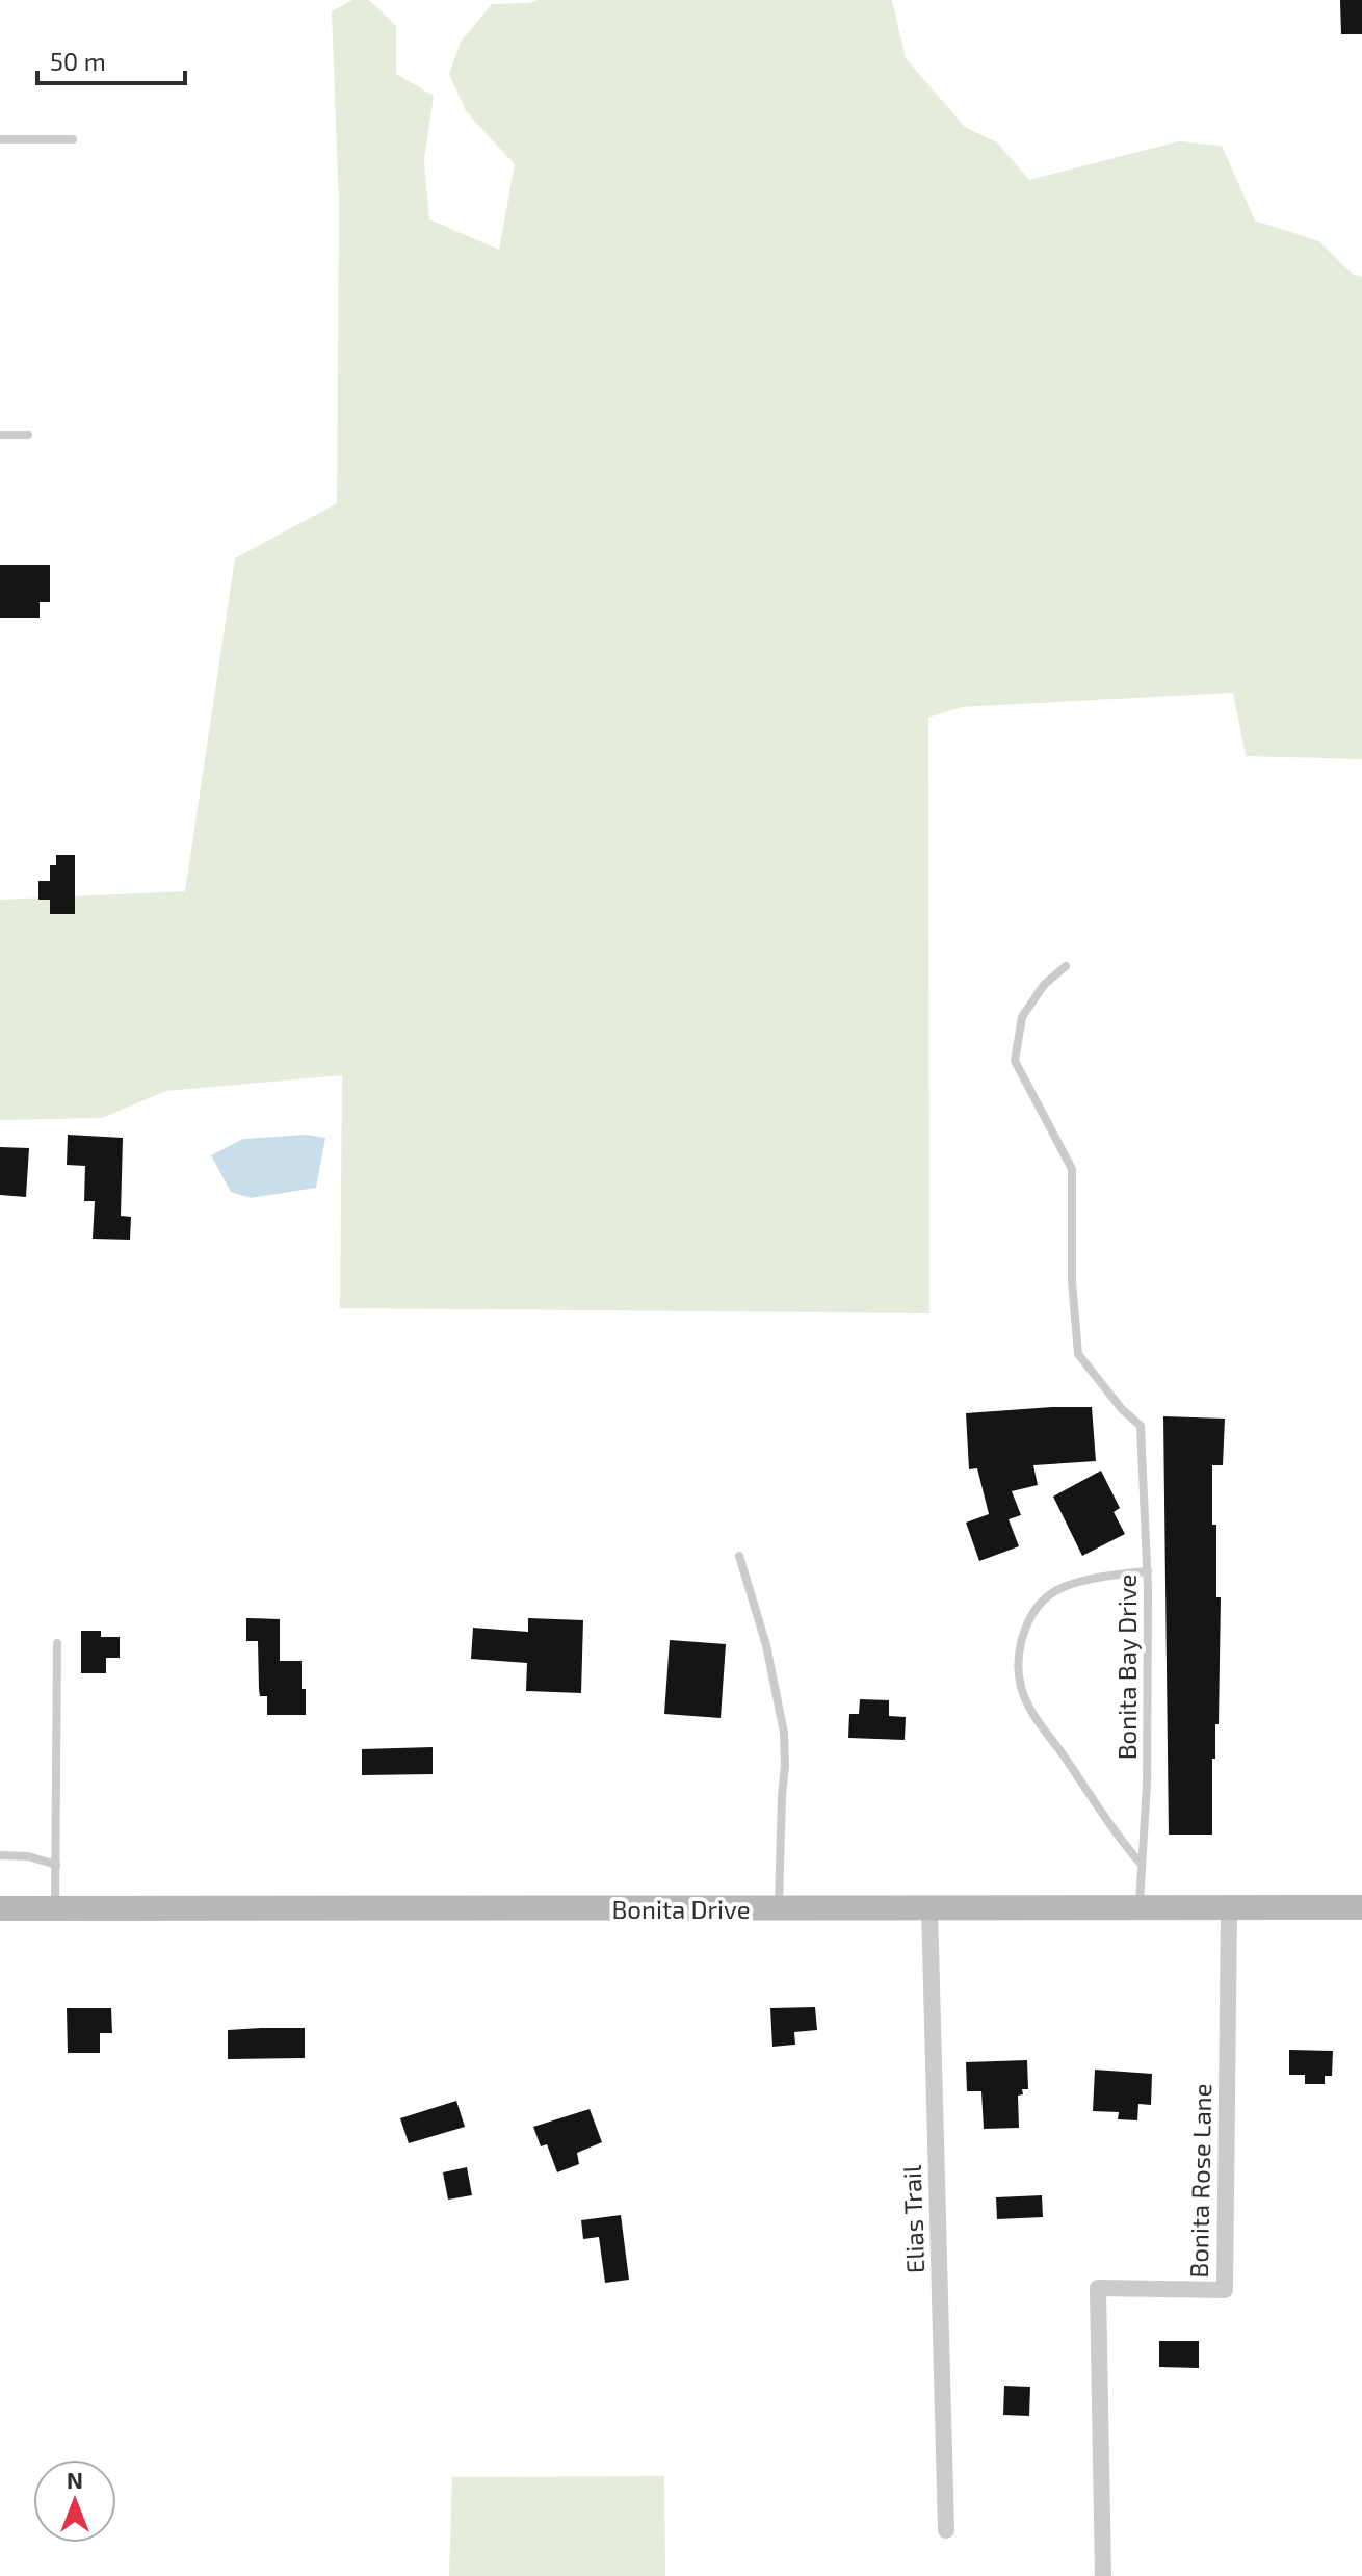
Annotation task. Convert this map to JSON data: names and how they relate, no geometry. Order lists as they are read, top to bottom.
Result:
{
  "streets": {
    "street": ["Bonita Drive", "Bonita Rose Lane", "Elias Trail"],
    "lane": ["Bonita Bay Drive"]
  },
  "crossings": [
    ["Bonita Bay Drive", "Bonita Drive"],
    ["Bonita Drive", "Bonita Rose Lane"],
    ["Bonita Drive", "Elias Trail"]
  ],
  "scale_bar": "50 m",
  "north": "top"
}
